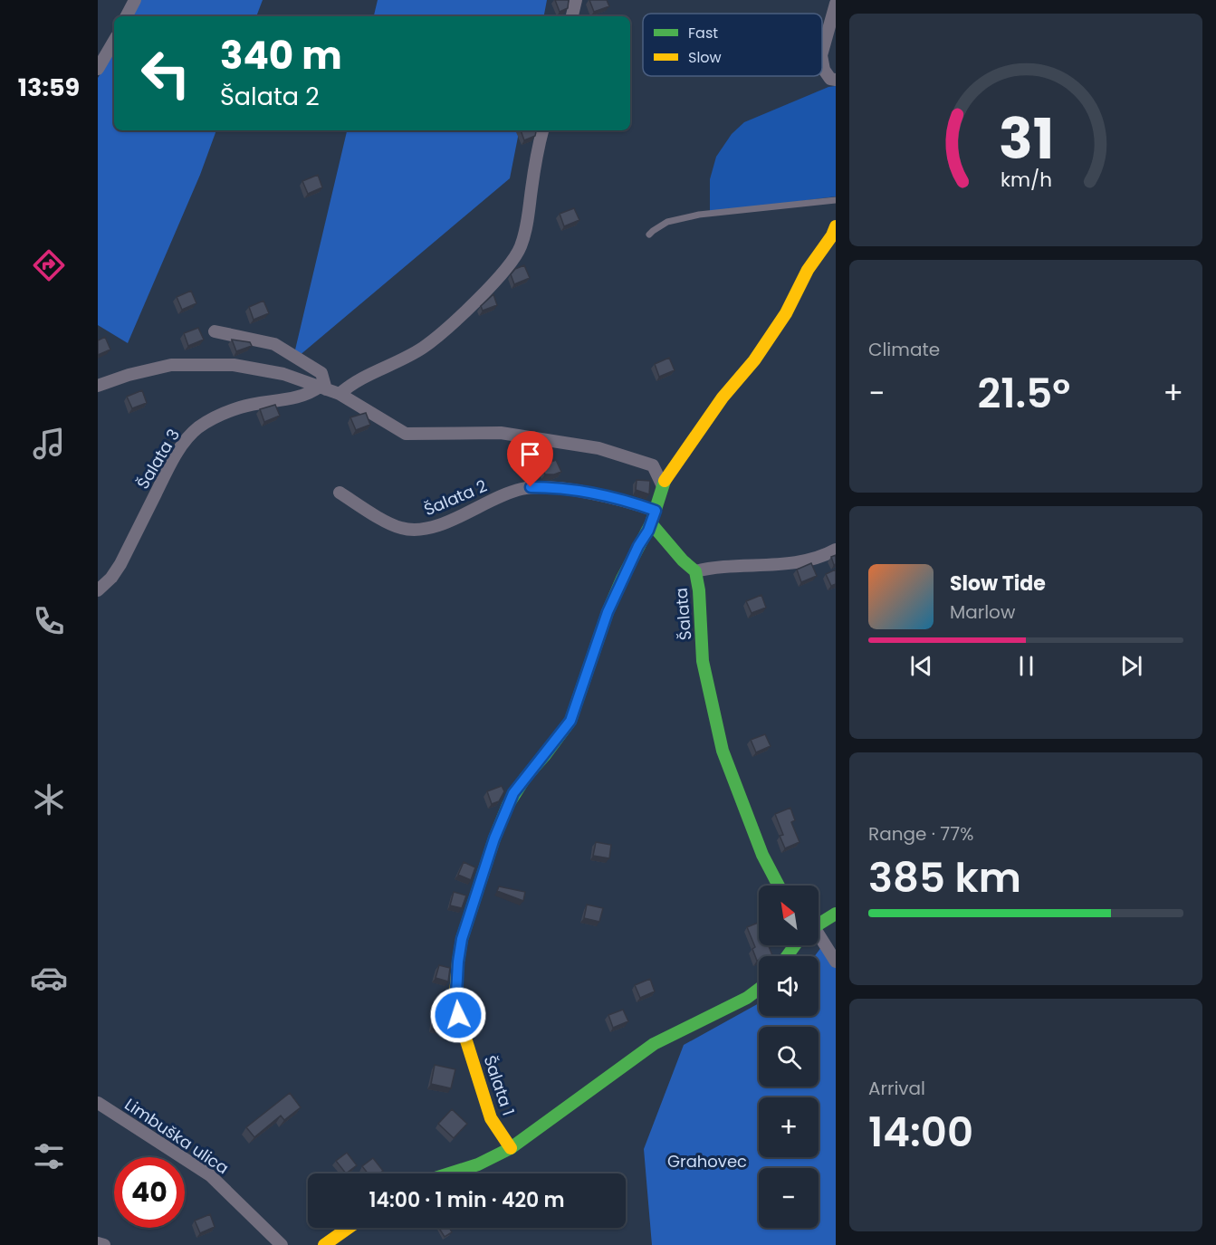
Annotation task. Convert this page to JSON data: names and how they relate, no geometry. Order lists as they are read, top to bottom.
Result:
{
  "streets": {
    "street": [
      "Šalata 3",
      "Šalata 2",
      "Šalata",
      "Šalata 1",
      "Limbuška ulica"
    ]
  },
  "crossings": [
    ["Šalata", "Šalata 1"]
  ],
  "parks": ["Grahovec"],
  "legend": ["Fast", "Slow"],
  "north": "top left",
  "page": {
    "tabs": "13:59",
    "turn": ["340 m", "Šalata 2"],
    "tile": [
      "Climate",
      ["Range · 77%", "385 km"],
      ["Arrival", "14:00"]
    ],
    "heat": ["−", "21.5°", "+"],
    "song": ["Slow Tide", "Marlow"],
    "map_buttons": ["+", "−"],
    "limit": "40",
    "trip": "14:00 · 1 min · 420 m",
    "gauge": ["31", "km/h"]
  }
}
